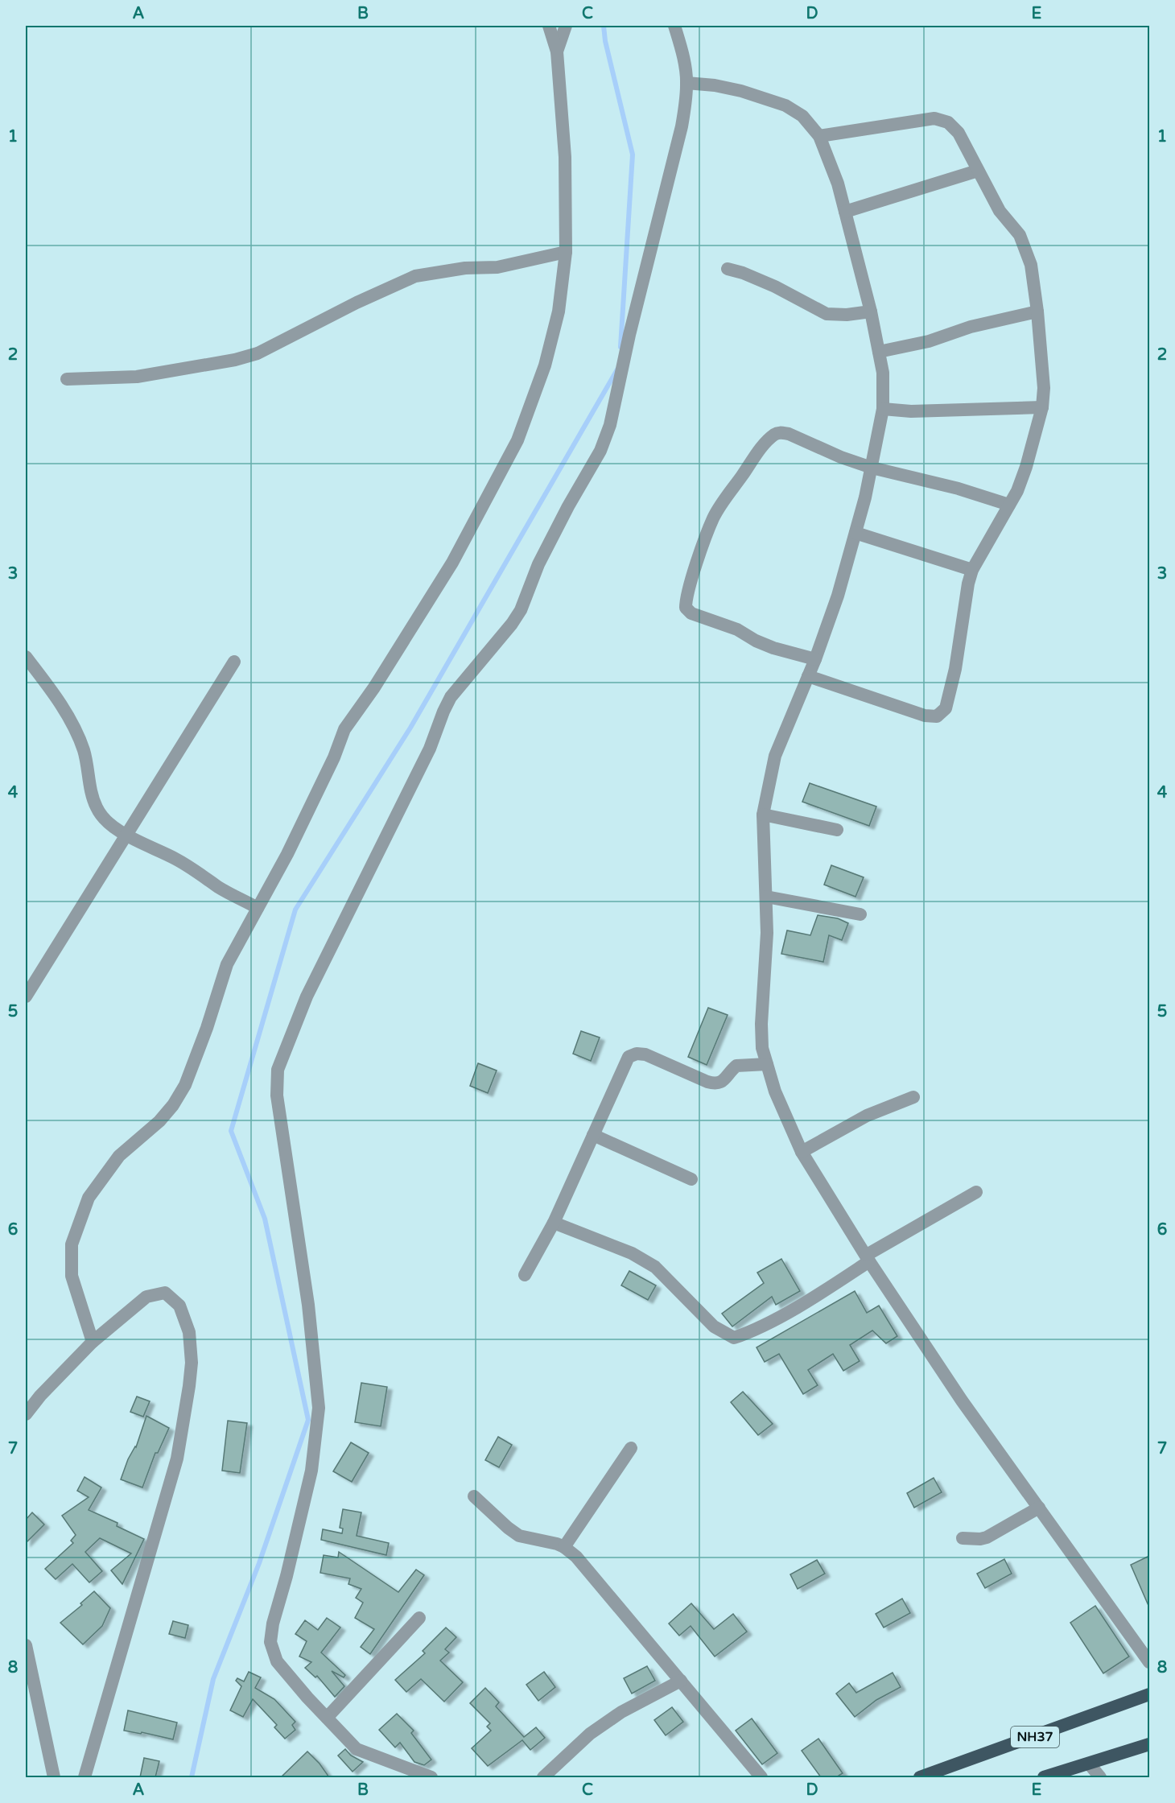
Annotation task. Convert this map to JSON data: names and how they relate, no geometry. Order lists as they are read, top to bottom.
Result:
{
  "streets": {
    "highway": ["NH37"]
  },
  "grid": {
    "columns": [
      "A",
      "B",
      "C",
      "D",
      "E"
    ],
    "rows": [
      "1",
      "2",
      "3",
      "4",
      "5",
      "6",
      "7",
      "8"
    ]
  }
}
